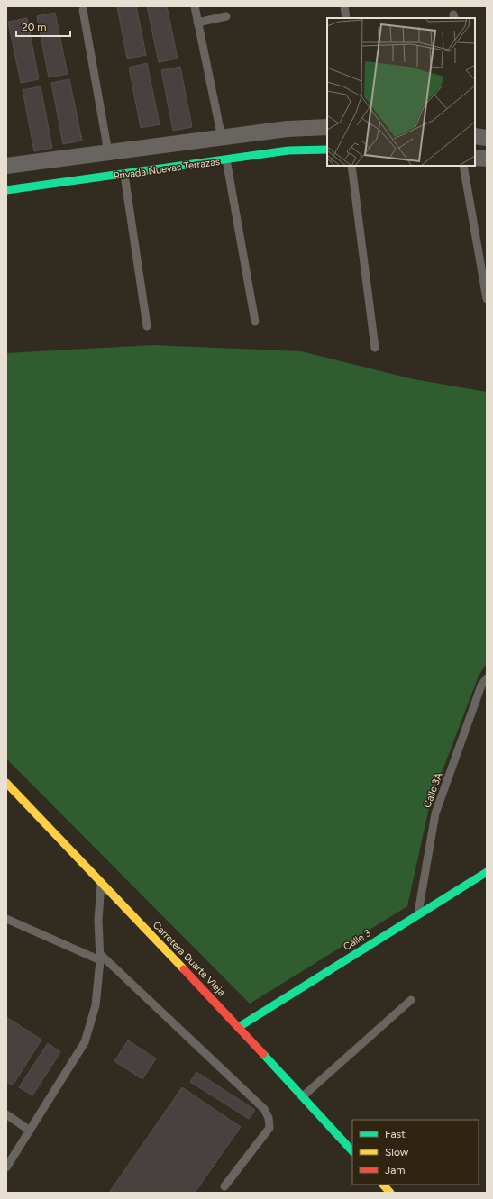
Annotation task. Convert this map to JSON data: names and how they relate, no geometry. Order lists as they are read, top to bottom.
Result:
{
  "streets": {
    "street": ["Privada Nuevas Terrazas", "Calle 3", "Carretera Duarte Vieja"],
    "lane": ["Calle 3A"]
  },
  "crossings": [
    ["Calle 3A", "Calle 3"],
    ["Calle 3", "Carretera Duarte Vieja"]
  ],
  "legend": ["Fast", "Slow", "Jam"],
  "scale_bar": "20 m"
}
